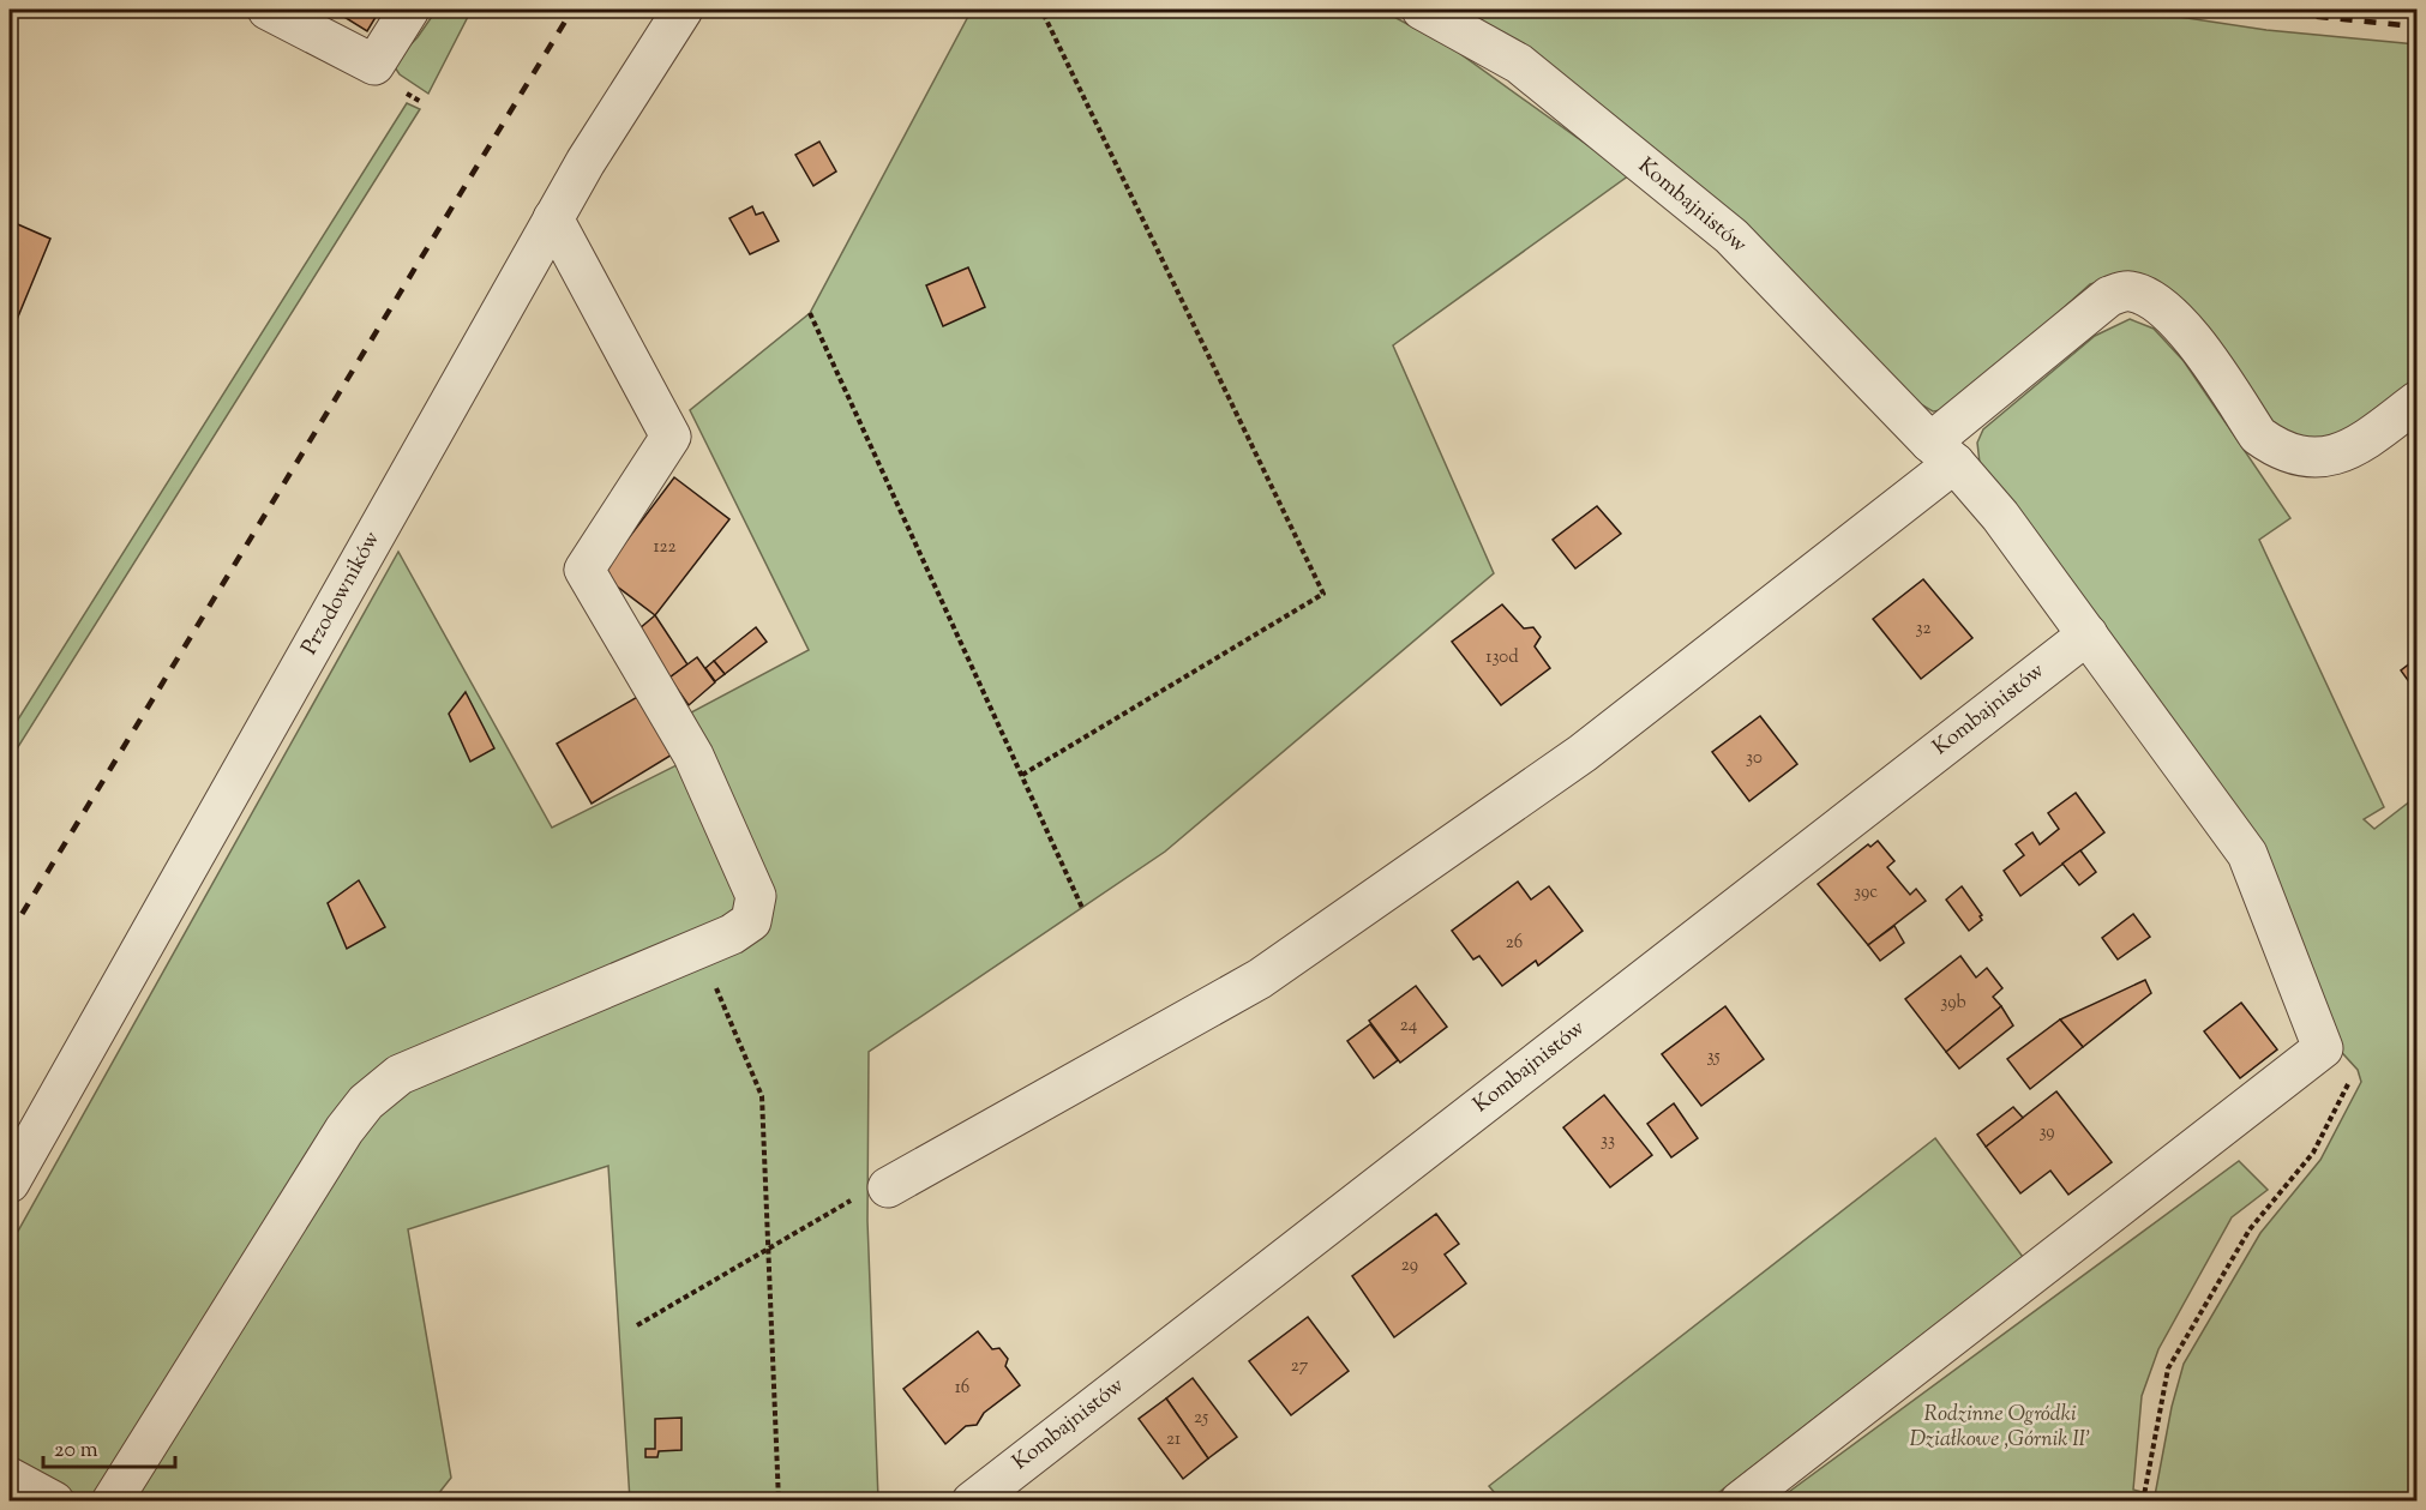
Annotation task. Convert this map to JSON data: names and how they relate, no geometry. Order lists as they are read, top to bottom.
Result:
{
  "streets": {
    "street": ["Kombajnistów", "Przodowników"]
  },
  "parks": ["Rodzinne Ogródki Działkowe ,Górnik II'"],
  "house_numbers": [
    "122",
    "32",
    "130d",
    "30",
    "39c",
    "26",
    "39b",
    "24",
    "35",
    "39",
    "33",
    "29",
    "27",
    "16",
    "25",
    "21"
  ],
  "scale_bar": "20 m"
}
